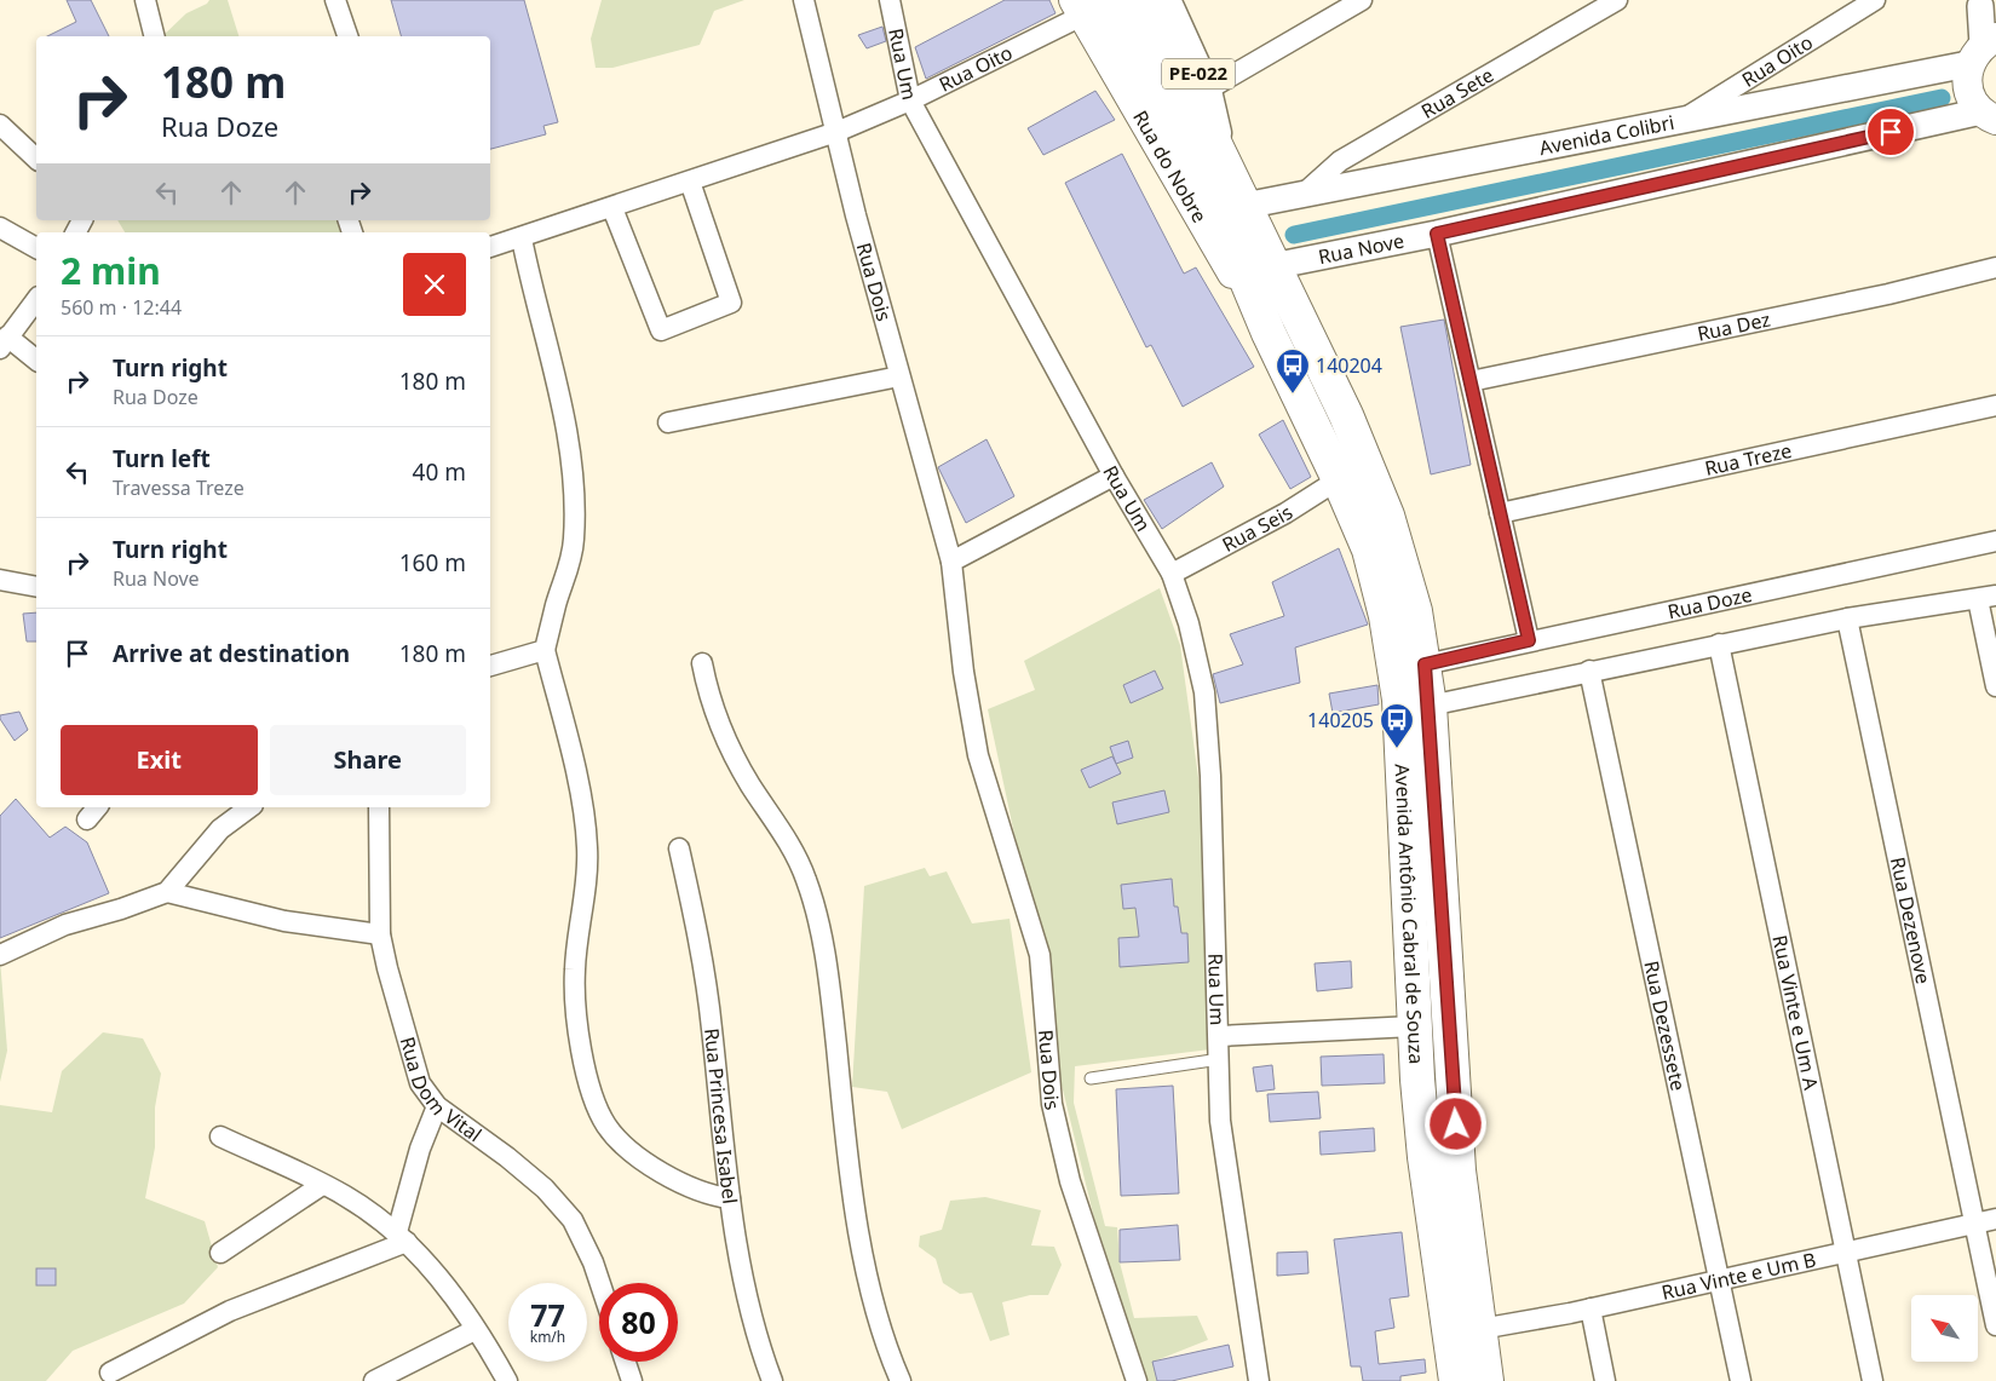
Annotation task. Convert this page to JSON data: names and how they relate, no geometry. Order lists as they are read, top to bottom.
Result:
{
  "streets": {
    "highway": ["PE-022", "Avenida Antônio Cabral de Souza"],
    "street": [
      "Rua Oito",
      "Rua Um",
      "Rua Sete",
      "Avenida Colibri",
      "Rua Nove",
      "Rua Dois",
      "Rua Dez",
      "Rua Treze",
      "Rua Seis",
      "Rua Doze",
      "Rua Dezenove",
      "Rua Vinte e Um A",
      "Rua Dezessete",
      "Rua Dom Vital",
      "Rua Princesa Isabel",
      "Rua Vinte e Um B"
    ]
  },
  "crossings": [
    ["Rua Oito", "Rua Um"],
    ["Rua Oito", "Avenida Colibri"],
    ["Rua Oito", "Rua Dois"],
    ["Rua Oito", "Avenida Antônio Cabral de Souza"],
    ["Rua Um", "Rua Seis"],
    ["Rua Um", "Avenida Antônio Cabral de Souza"],
    ["PE-022", "Avenida Antônio Cabral de Souza"],
    ["Rua Sete", "Avenida Colibri"],
    ["Avenida Colibri", "Avenida Antônio Cabral de Souza"],
    ["Rua Nove", "Avenida Antônio Cabral de Souza"],
    ["Rua Seis", "Avenida Antônio Cabral de Souza"],
    ["Rua Doze", "Avenida Antônio Cabral de Souza"],
    ["Avenida Antônio Cabral de Souza", "Rua Vinte e Um B"],
    ["Rua Dezenove", "Rua Vinte e Um B"],
    ["Rua Vinte e Um A", "Rua Vinte e Um B"],
    ["Rua Dezessete", "Rua Vinte e Um B"]
  ],
  "places": {
    "bus stop": ["140204", "140205"]
  },
  "north": "top left",
  "page": {
    "turn": ["180 m", "Rua Doze"],
    "heading": ["2 min", "560 m · 12:44"],
    "list": [
      {
        "name": "Turn right",
        "note": "Rua Doze",
        "value": "180 m"
      },
      {
        "name": "Turn left",
        "note": "Travessa Treze",
        "value": "40 m"
      },
      {
        "name": "Turn right",
        "note": "Rua Nove",
        "value": "160 m"
      },
      {
        "name": "Arrive at destination",
        "value": "180 m"
      }
    ],
    "buttons": ["Exit", "Share"],
    "speed": "77 km/h",
    "limit": "80"
  }
}
